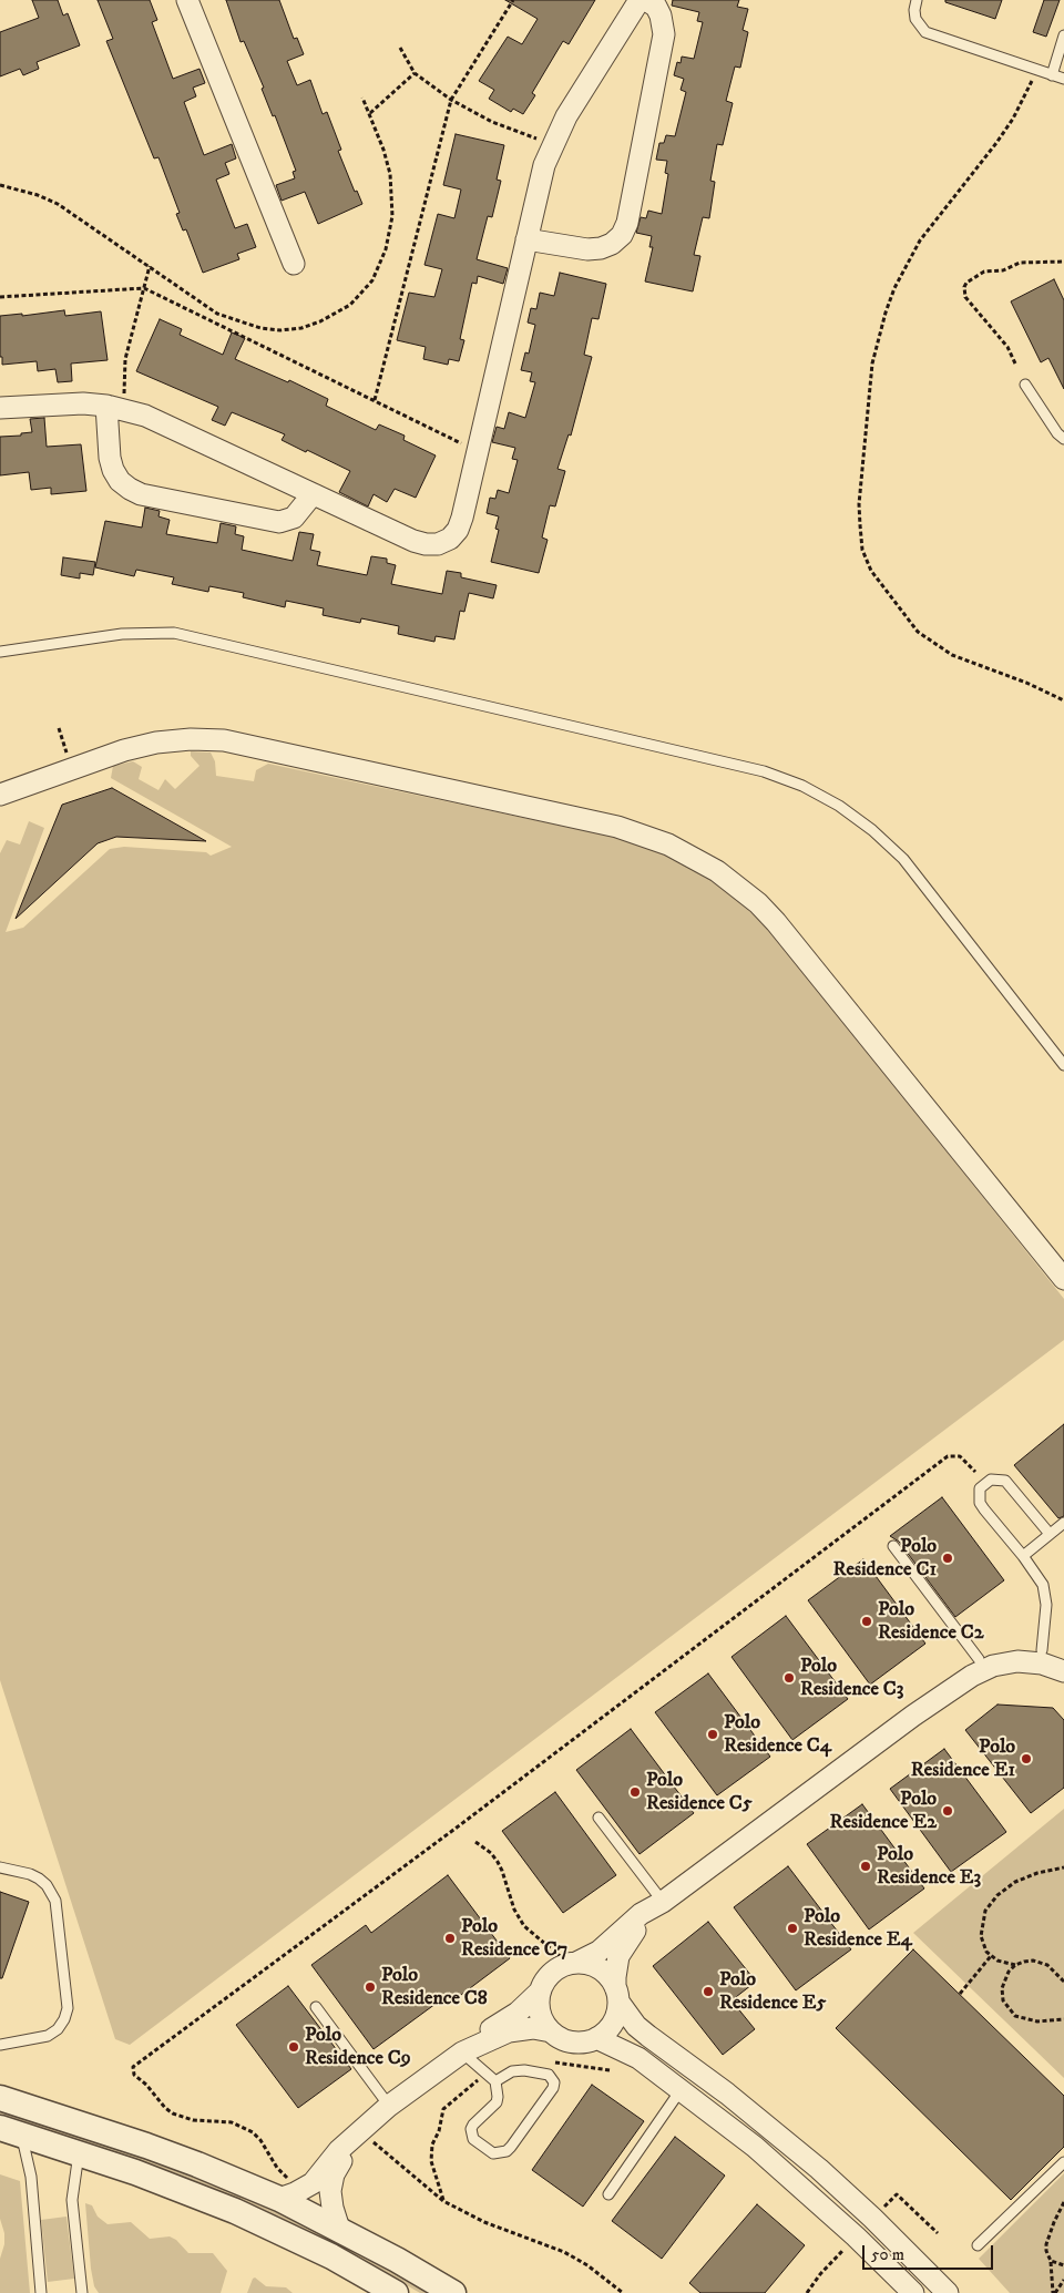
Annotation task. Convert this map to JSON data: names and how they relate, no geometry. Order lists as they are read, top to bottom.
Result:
{
  "places": [
    "Polo Residence C1",
    "Polo Residence C2",
    "Polo Residence C3",
    "Polo Residence C4",
    "Polo Residence E1",
    "Polo Residence C5",
    "Polo Residence E2",
    "Polo Residence E3",
    "Polo Residence E4",
    "Polo Residence C7",
    "Polo Residence C8",
    "Polo Residence E5",
    "Polo Residence C9"
  ],
  "scale_bar": "50 m"
}
